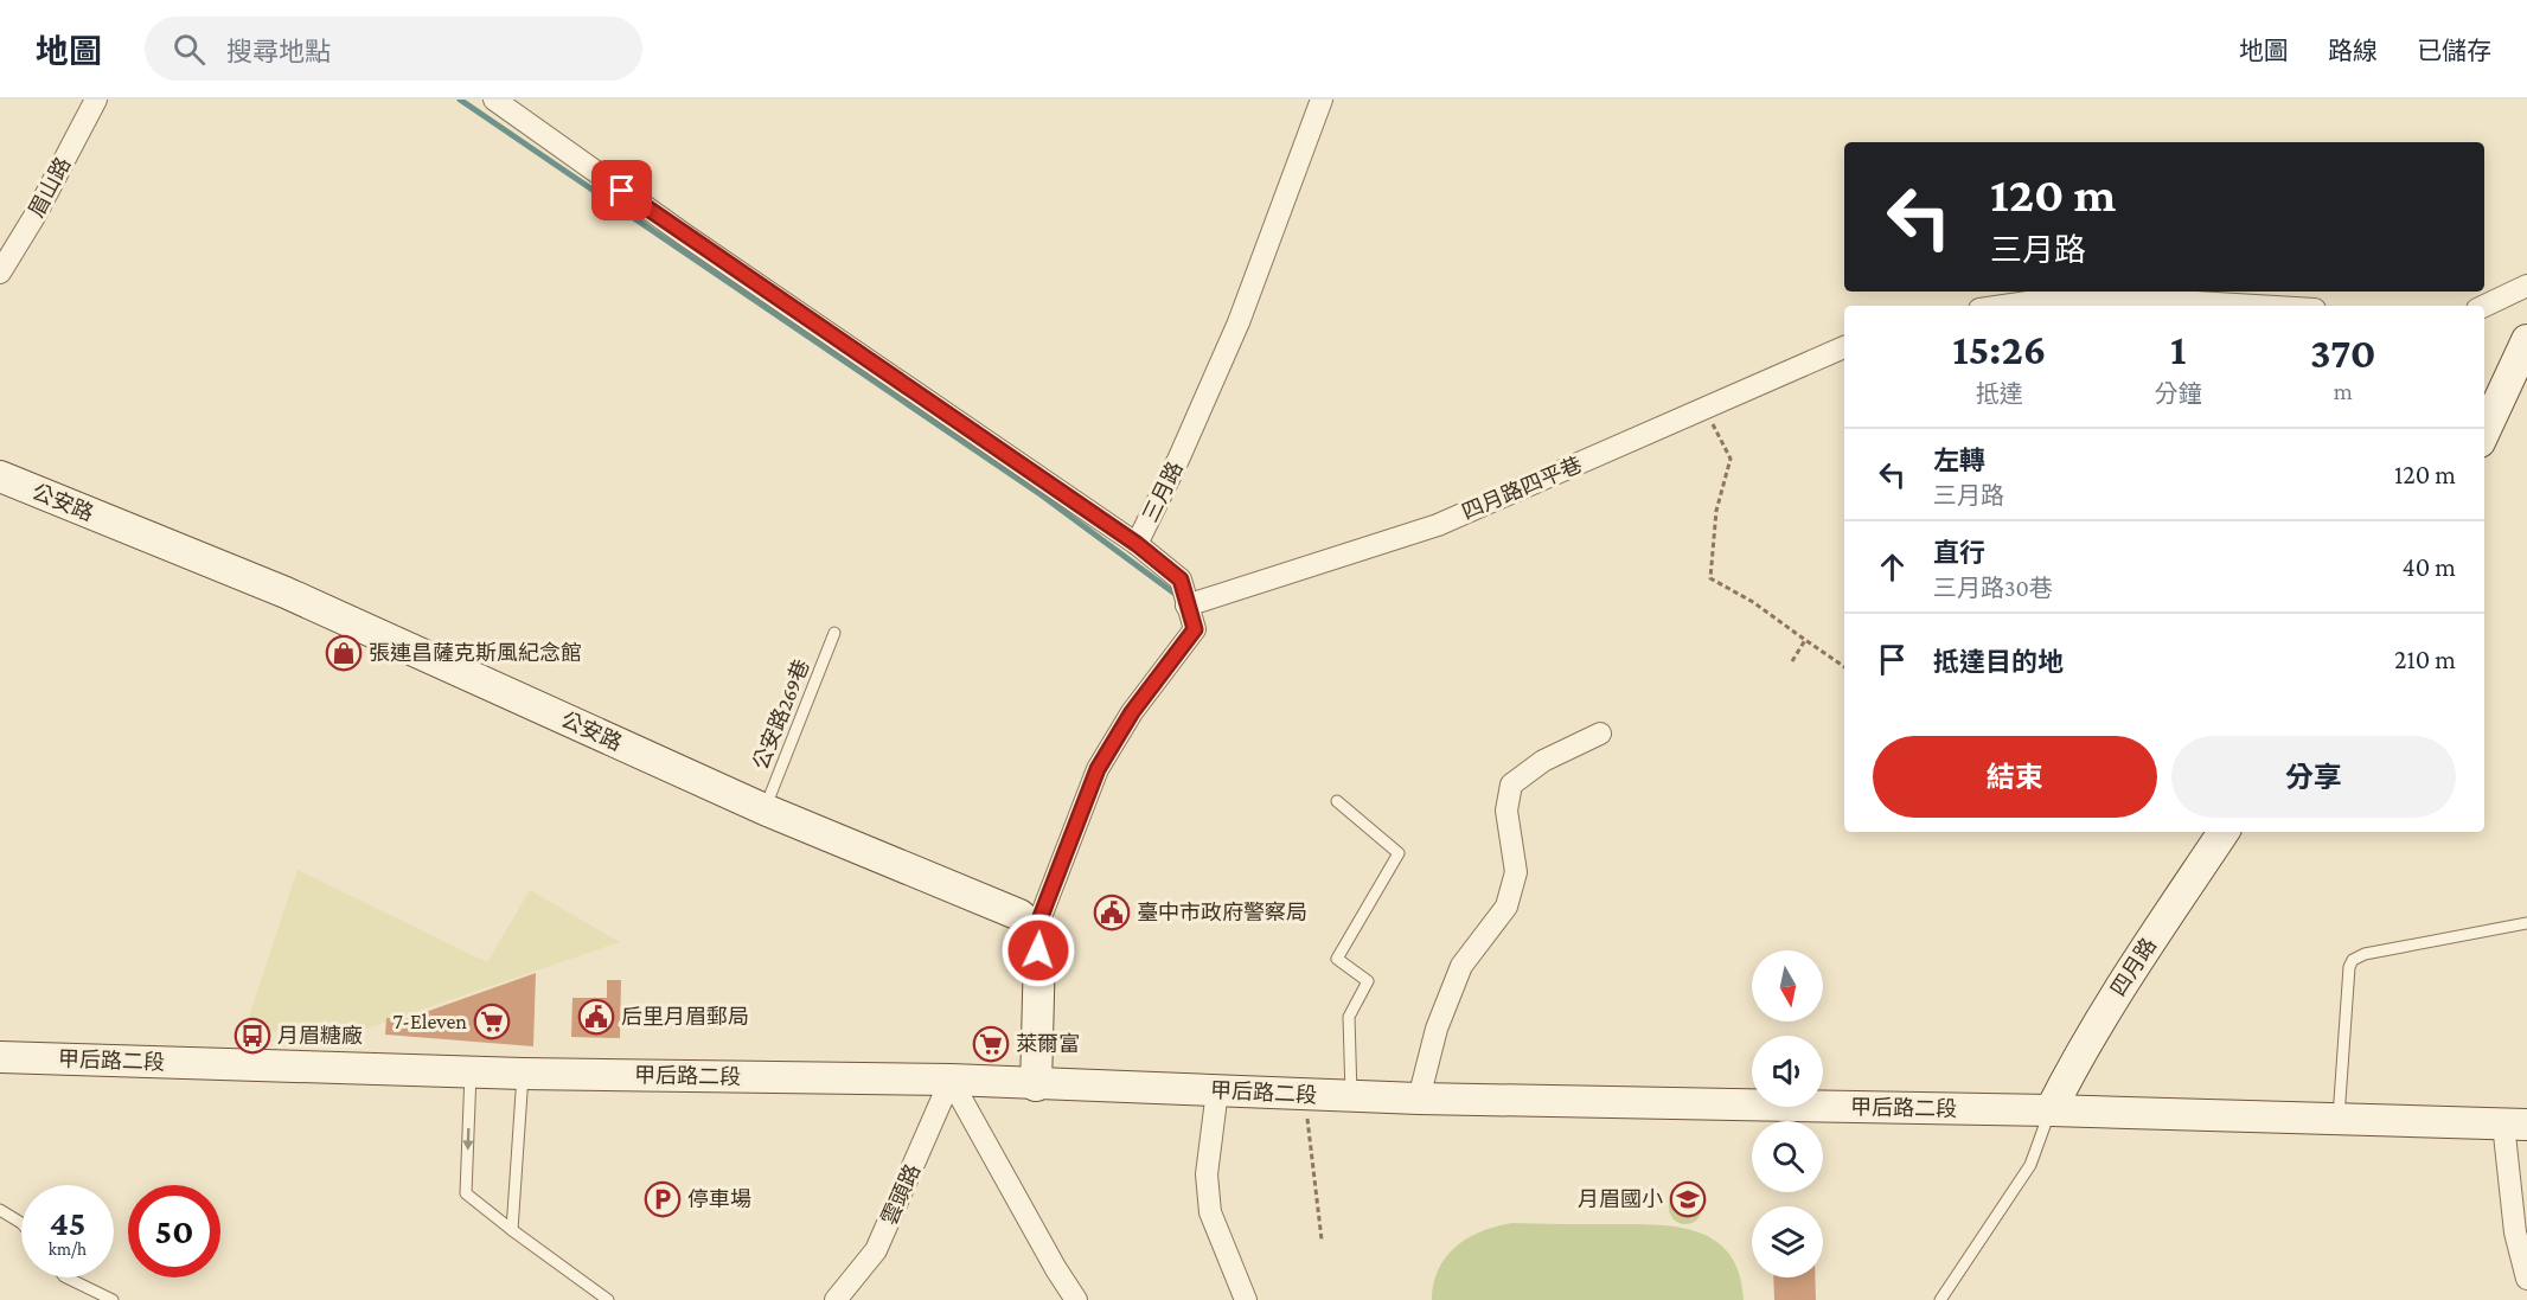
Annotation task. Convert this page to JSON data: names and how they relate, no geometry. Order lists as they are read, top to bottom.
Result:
{
  "streets": {
    "main road": ["公安路", "四月路", "甲后路二段"],
    "street": [
      "眉山路",
      "四月路四平巷",
      "三月路",
      "雲頭路"
    ],
    "lane": ["公安路269巷"]
  },
  "crossings": [
    ["四月路四平巷", "三月路"],
    ["三月路", "公安路"],
    ["公安路", "公安路269巷"],
    ["四月路", "甲后路二段"],
    ["甲后路二段", "雲頭路"]
  ],
  "places": {
    "shop": ["張連昌薩克斯風紀念館"],
    "public building": ["臺中市政府警察局", "后里月眉郵局"],
    "supermarket": ["7-Eleven", "萊爾富"],
    "bus stop": ["月眉糖廠"],
    "parking": ["停車場"],
    "school or university": ["月眉國小"]
  },
  "north": "bottom",
  "page": {
    "header": "地圖",
    "search": "搜尋地點",
    "nav": ["地圖", "路線", "已儲存"],
    "turn": ["120 m", "三月路"],
    "eta": [
      "15:26",
      "抵達",
      "1",
      "分鐘",
      "370",
      "m"
    ],
    "list": [
      {
        "name": "左轉",
        "note": "三月路",
        "value": "120 m"
      },
      {
        "name": "直行",
        "note": "三月路30巷",
        "value": "40 m"
      },
      {
        "name": "抵達目的地",
        "value": "210 m"
      }
    ],
    "buttons": ["結束", "分享"],
    "speed": "45 km/h",
    "limit": "50"
  }
}
